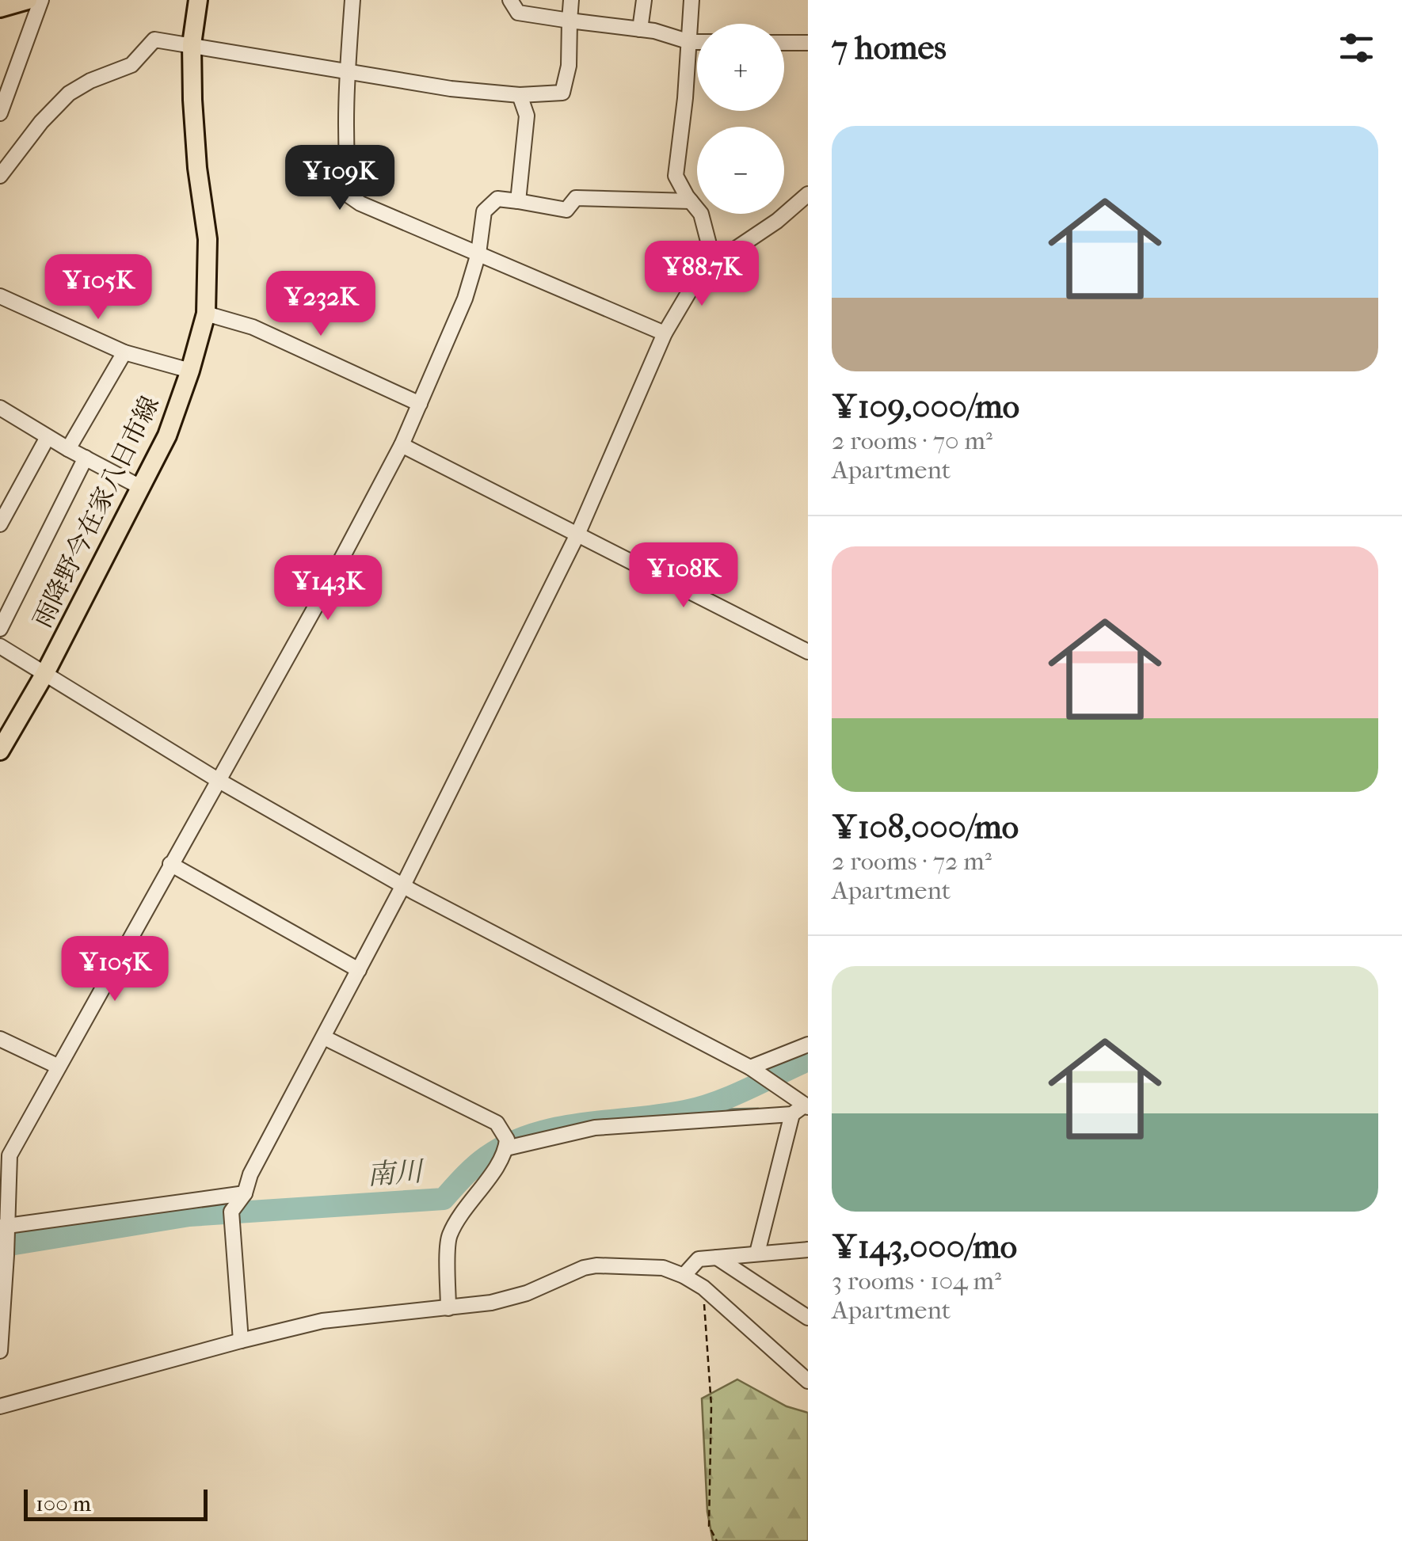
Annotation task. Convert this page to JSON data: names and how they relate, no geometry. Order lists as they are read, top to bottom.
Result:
{
  "streets": {
    "main road": ["雨降野今在家八日市線"]
  },
  "water": ["南川"],
  "scale_bar": "100 m",
  "page": {
    "heading": "7 homes",
    "map_buttons": ["+", "−"],
    "list": [
      {
        "name": "¥109,000/mo",
        "note": "2 rooms · 70 m² · Apartment"
      },
      {
        "name": "¥108,000/mo",
        "note": "2 rooms · 72 m² · Apartment"
      },
      {
        "name": "¥143,000/mo",
        "note": "3 rooms · 104 m² · Apartment"
      }
    ],
    "price": [
      "¥109K",
      "¥88.7K",
      "¥105K",
      "¥232K",
      "¥108K",
      "¥143K",
      "¥105K"
    ],
    "scale": "100 m"
  }
}
